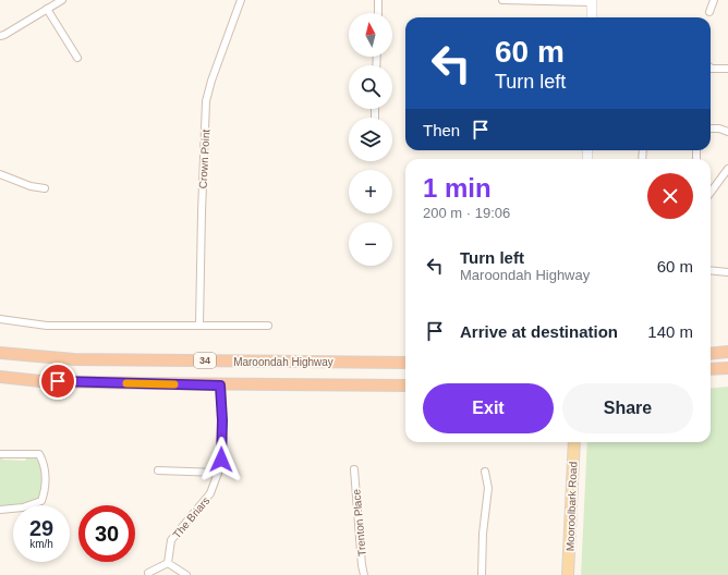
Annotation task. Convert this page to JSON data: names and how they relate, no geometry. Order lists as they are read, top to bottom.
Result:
{
  "streets": {
    "highway": ["34", "Maroondah Highway"],
    "main road": ["Mooroolbark Road"],
    "street": ["Crown Point", "The Briars", "Trenton Place"]
  },
  "north": "top",
  "page": {
    "map_buttons": ["+", "−"],
    "turn": ["60 m", "Turn left"],
    "then": "Then",
    "heading": ["1 min", "200 m · 19:06"],
    "list": [
      {
        "name": "Turn left",
        "note": "Maroondah Highway",
        "value": "60 m"
      },
      {
        "name": "Arrive at destination",
        "value": "140 m"
      }
    ],
    "buttons": ["Exit", "Share"],
    "speed": "29 km/h",
    "limit": "30"
  }
}
